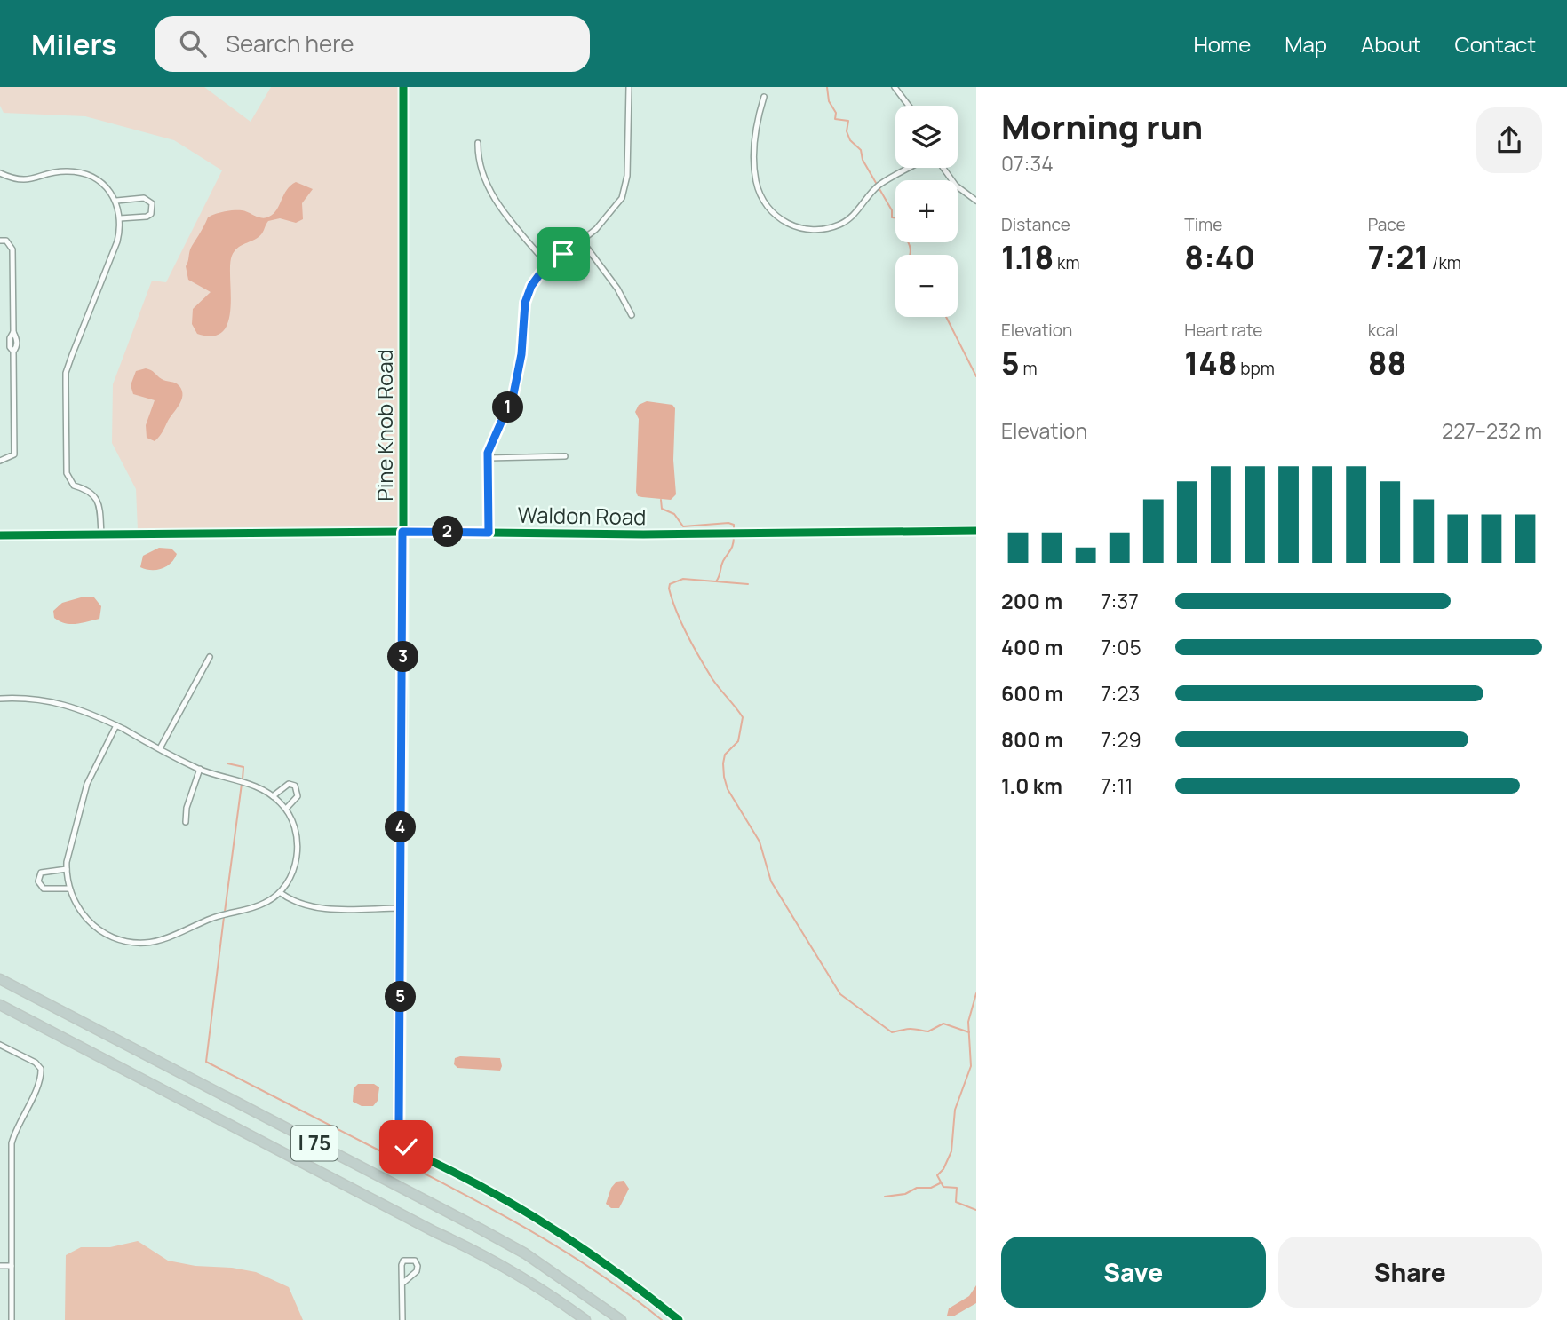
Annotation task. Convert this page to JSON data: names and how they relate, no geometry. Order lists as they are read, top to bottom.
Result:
{
  "streets": {
    "highway": ["I 75"],
    "street": ["Pine Knob Road", "Waldon Road"]
  },
  "crossings": [
    ["Pine Knob Road", "Waldon Road"]
  ],
  "page": {
    "header": "Milers",
    "search": "Search here",
    "nav": [
      "Home",
      "Map",
      "About",
      "Contact"
    ],
    "heading": ["Morning run", "07:34"],
    "map_buttons": ["+", "−"],
    "stats": [
      ["Distance", "1.18 km"],
      ["Time", "8:40"],
      ["Pace", "7:21 /km"],
      ["Elevation", "5 m"],
      ["Heart rate", "148 bpm"],
      ["kcal", "88"]
    ],
    "pins": [
      "1",
      "2",
      "3",
      "4",
      "5"
    ],
    "chart": ["Elevation", "227–232 m"],
    "list": [
      {
        "name": "200 m",
        "note": "7:37"
      },
      {
        "name": "400 m",
        "note": "7:05"
      },
      {
        "name": "600 m",
        "note": "7:23"
      },
      {
        "name": "800 m",
        "note": "7:29"
      },
      {
        "name": "1.0 km",
        "note": "7:11"
      }
    ],
    "buttons": ["Save", "Share"]
  }
}
